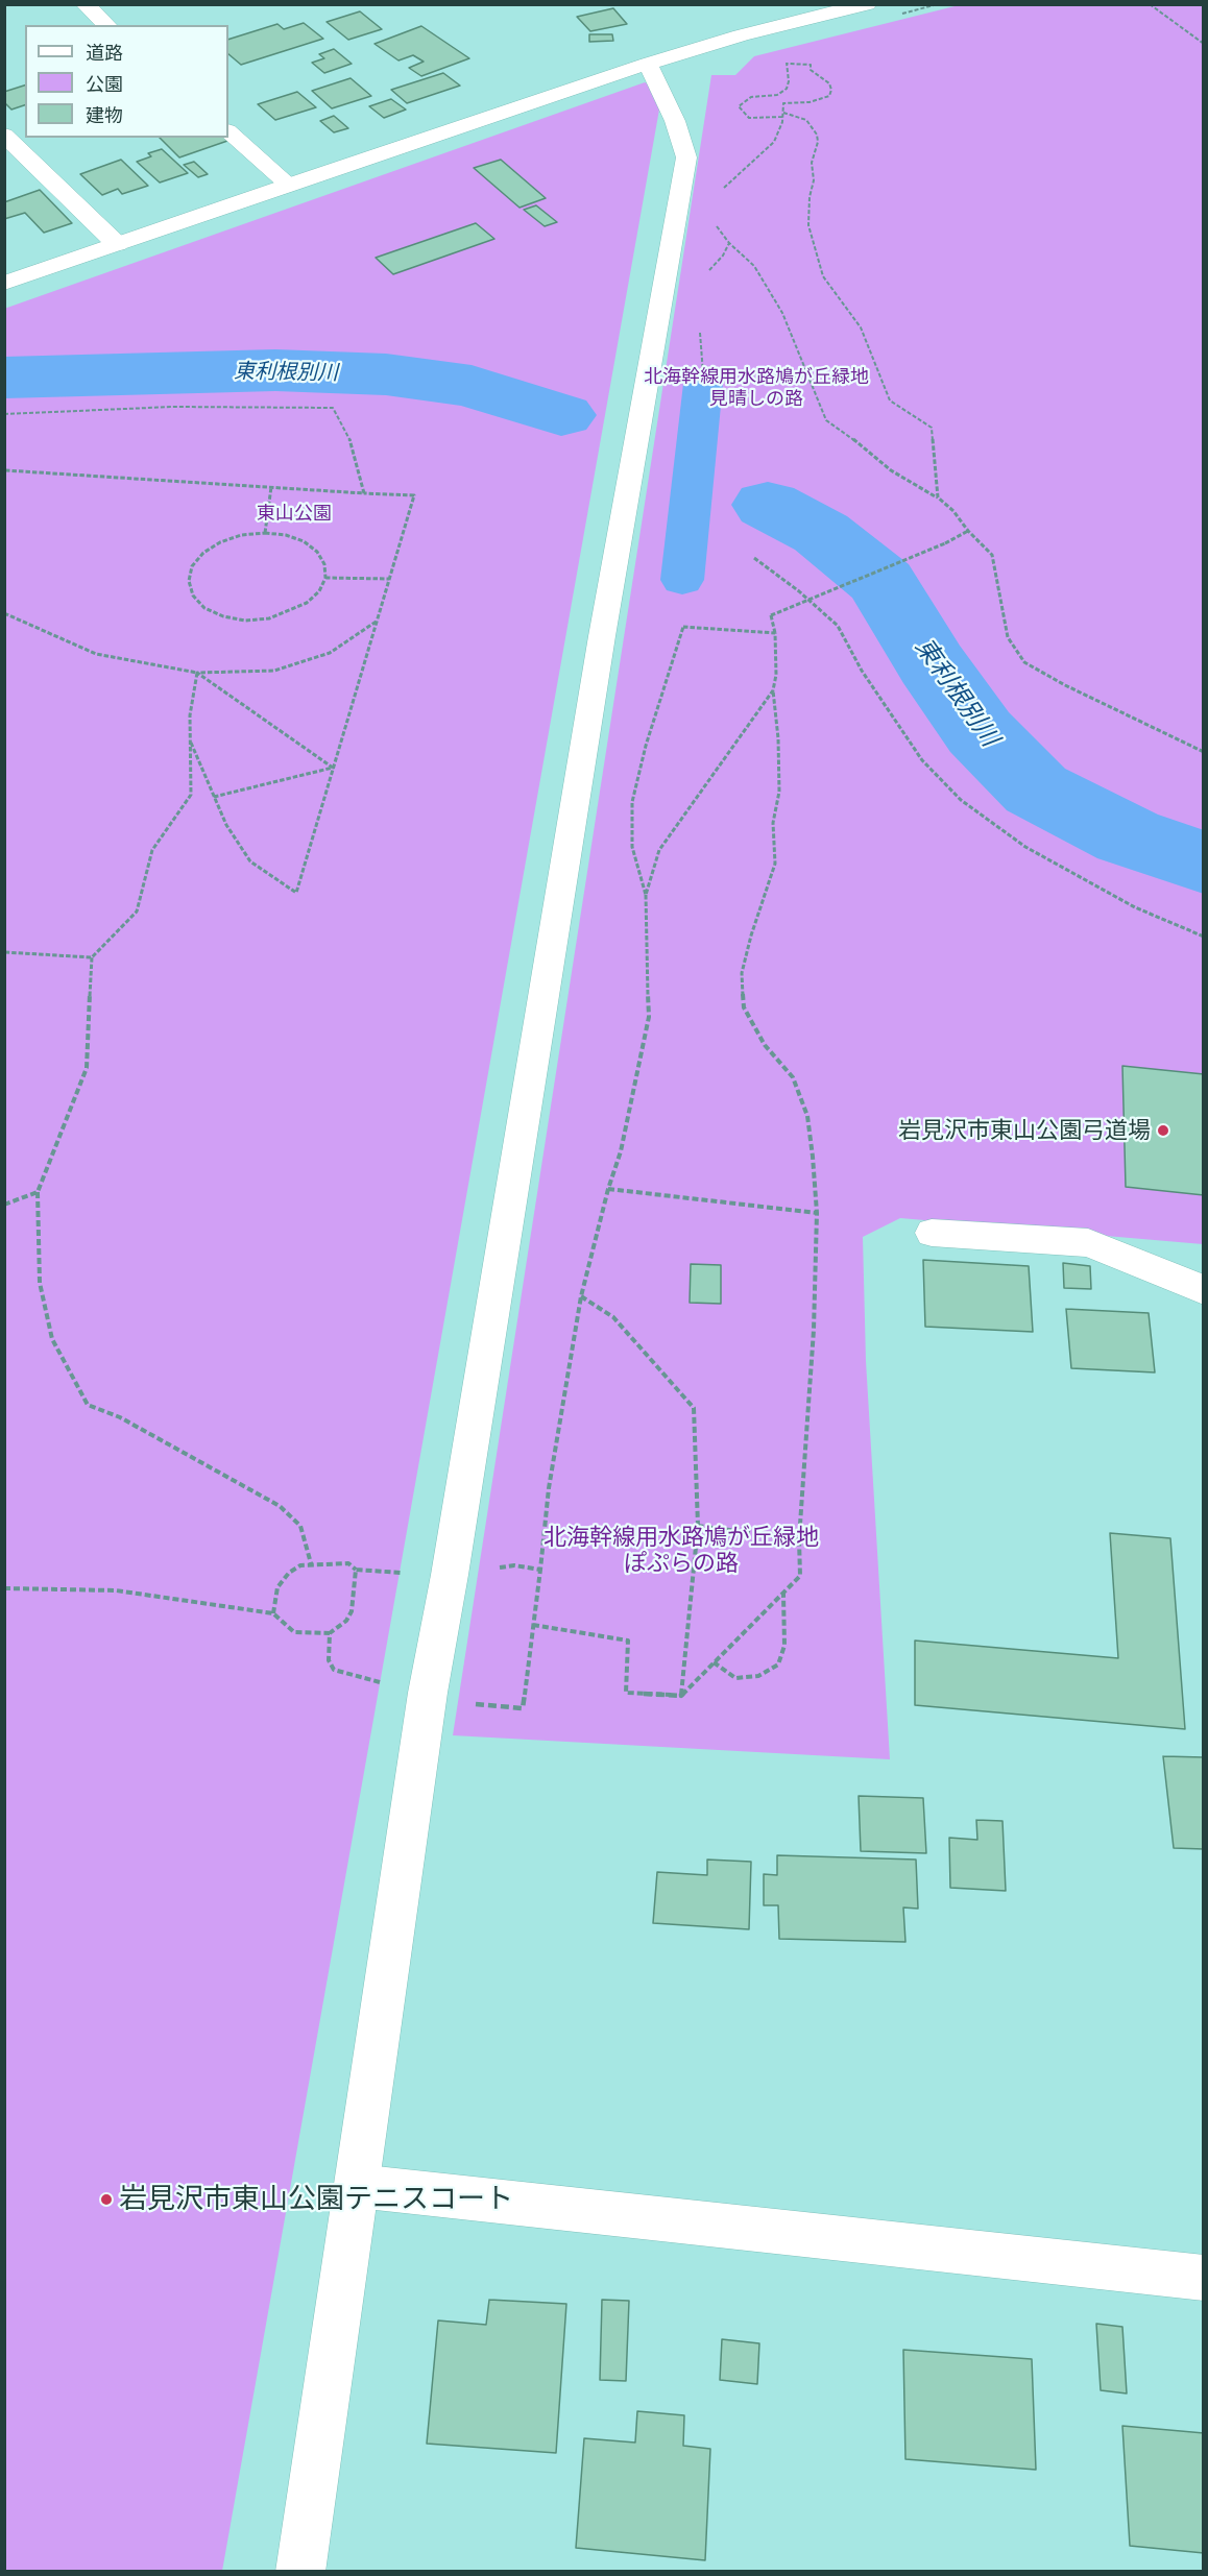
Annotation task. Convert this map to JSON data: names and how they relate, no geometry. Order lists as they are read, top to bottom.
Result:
{
  "water": ["東利根別川"],
  "parks": ["北海幹線用水路鳩が丘緑地 見晴しの路", "東山公園", "北海幹線用水路鳩が丘緑地 ぽぷらの路"],
  "places": ["岩見沢市東山公園弓道場", "岩見沢市東山公園テニスコート"],
  "legend": ["道路", "公園", "建物"]
}
